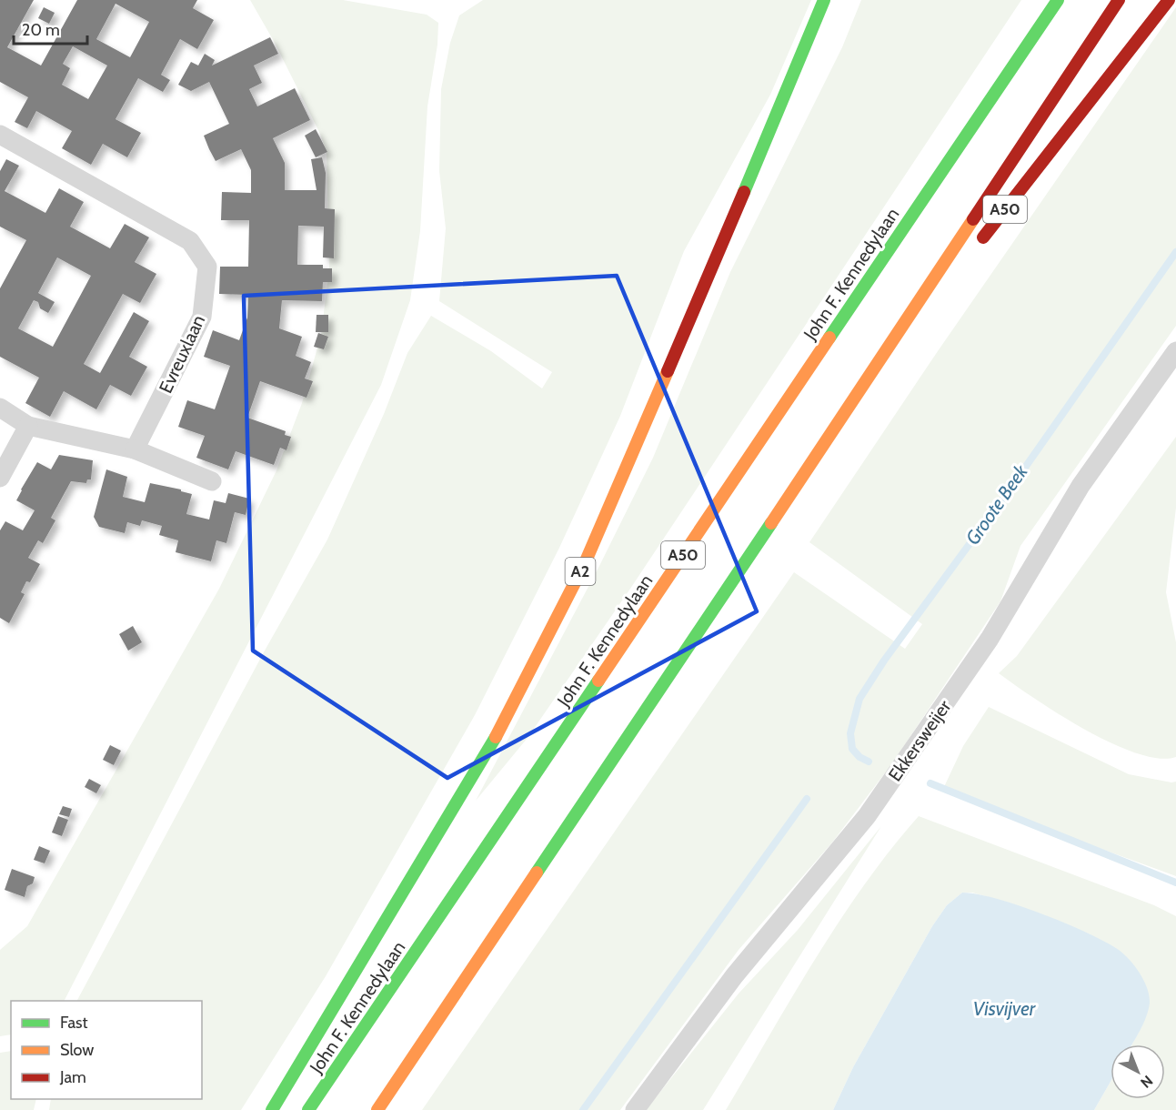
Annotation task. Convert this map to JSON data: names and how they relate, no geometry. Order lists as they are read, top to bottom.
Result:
{
  "streets": {
    "highway": ["A50", "John F. Kennedylaan", "A2"],
    "street": ["Evreuxlaan", "Ekkersweijer"]
  },
  "water": ["Groote Beek", "Visvijver"],
  "legend": ["Fast", "Slow", "Jam"],
  "scale_bar": "20 m",
  "north": "bottom right"
}
